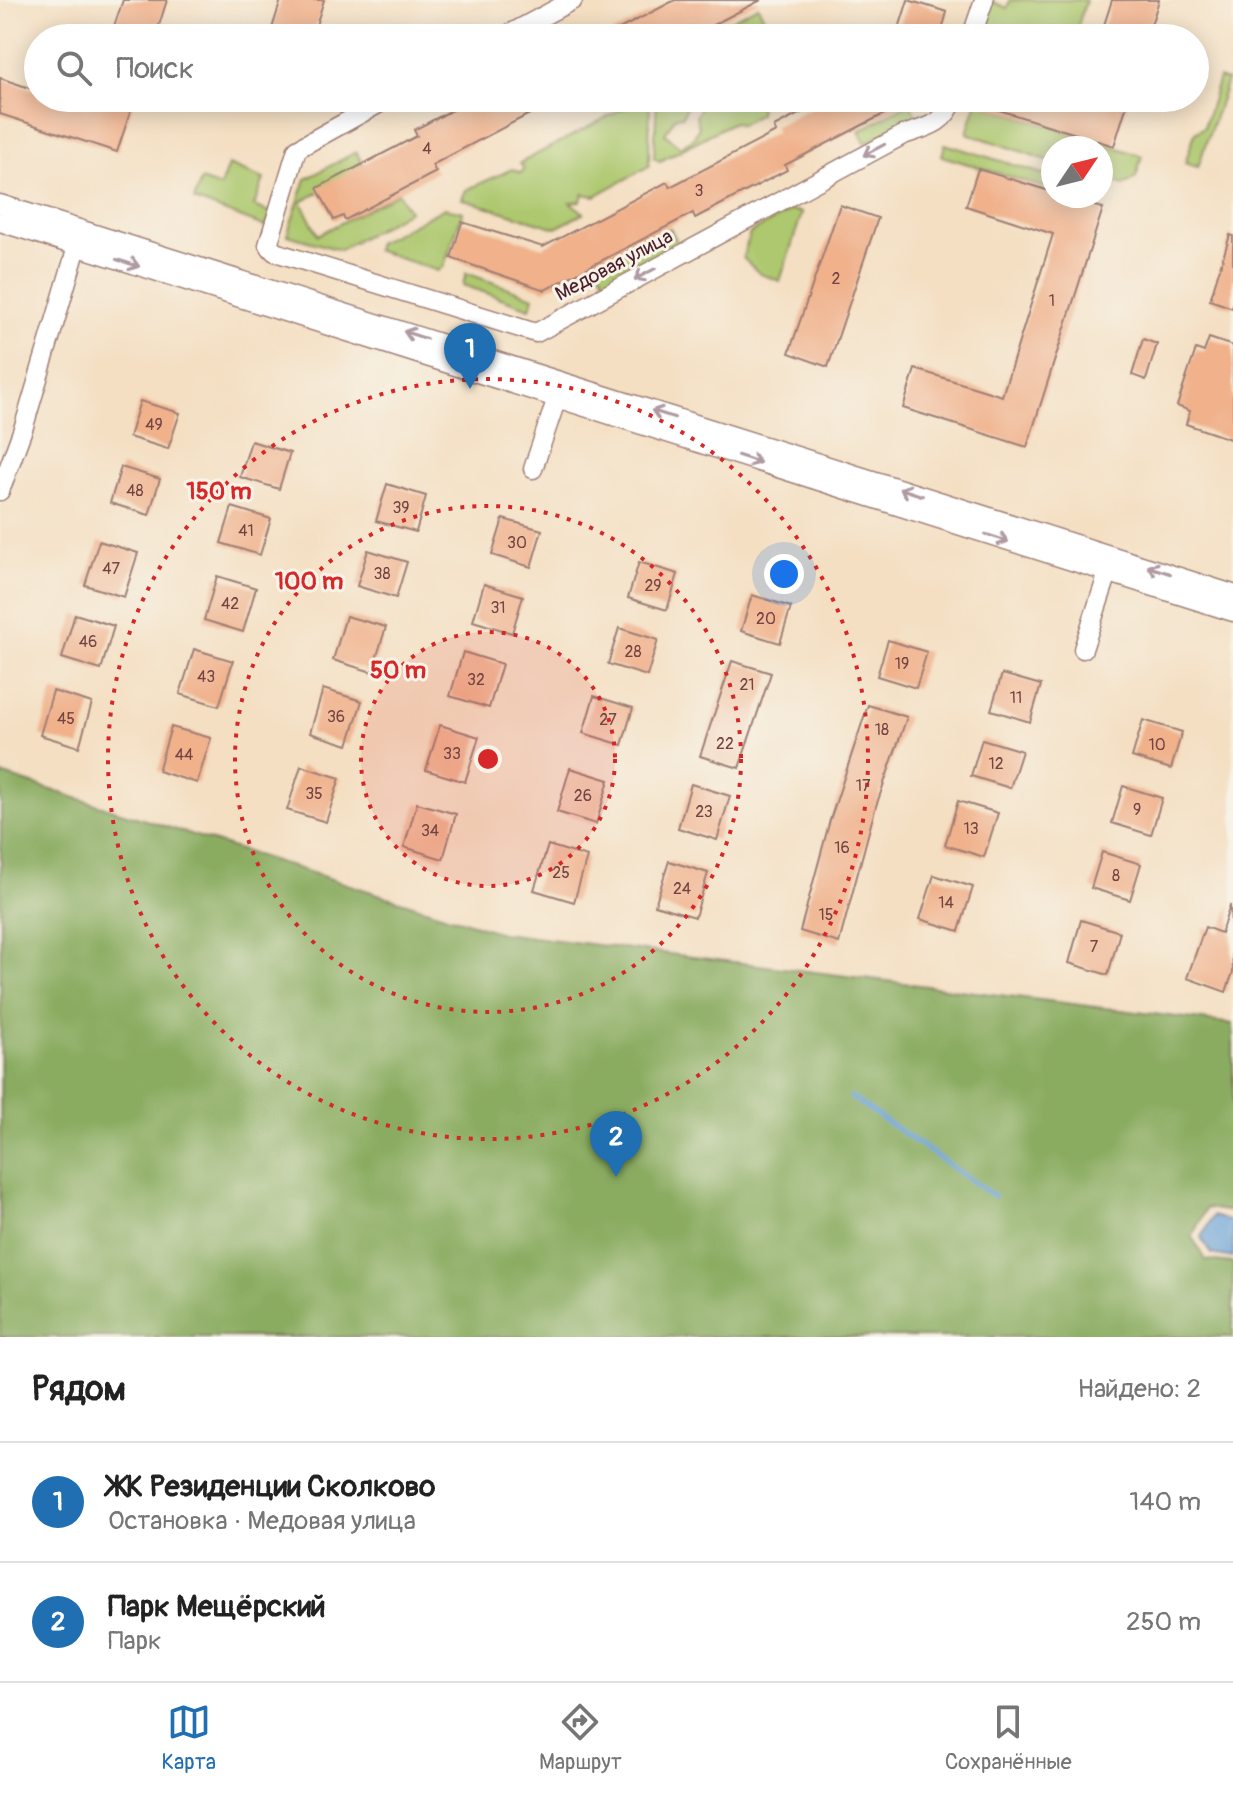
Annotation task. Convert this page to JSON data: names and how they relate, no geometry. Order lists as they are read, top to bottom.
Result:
{
  "streets": {
    "street": ["Медовая улица"]
  },
  "house_numbers": [
    "4",
    "3",
    "2",
    "1",
    "49",
    "48",
    "39",
    "41",
    "30",
    "47",
    "38",
    "29",
    "42",
    "31",
    "20",
    "46",
    "28",
    "19",
    "43",
    "32",
    "21",
    "11",
    "36",
    "45",
    "27",
    "18",
    "22",
    "10",
    "33",
    "44",
    "12",
    "17",
    "35",
    "26",
    "9",
    "23",
    "13",
    "34",
    "16",
    "25",
    "8",
    "24",
    "14",
    "15",
    "7"
  ],
  "north": "top right",
  "page": {
    "search": "Поиск",
    "pins": ["1", "2"],
    "heading": ["Рядом", "Найдено: 2"],
    "list": [
      {
        "mark": "1",
        "name": "ЖК Резиденции Сколково",
        "note": "Остановка · Медовая улица",
        "value": "140 m"
      },
      {
        "mark": "2",
        "name": "Парк Мещёрский",
        "note": "Парк",
        "value": "250 m"
      }
    ],
    "nav": ["Карта", "Маршрут", "Сохранённые"]
  },
  "rings": ["150 m", "100 m", "50 m"]
}
